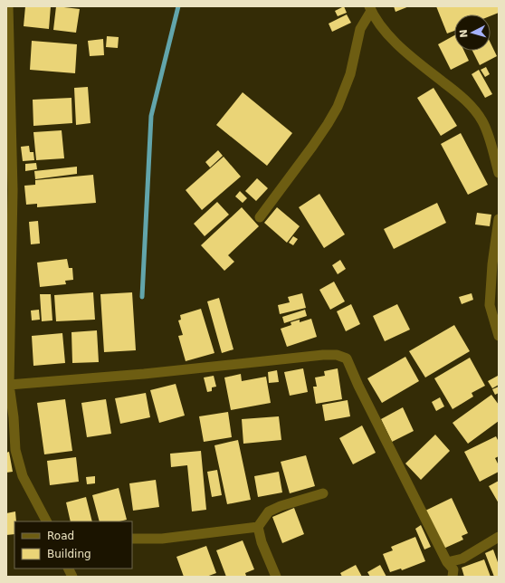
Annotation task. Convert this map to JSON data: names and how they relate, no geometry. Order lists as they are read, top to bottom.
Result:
{
  "legend": ["Road", "Building"],
  "north": "left"
}
